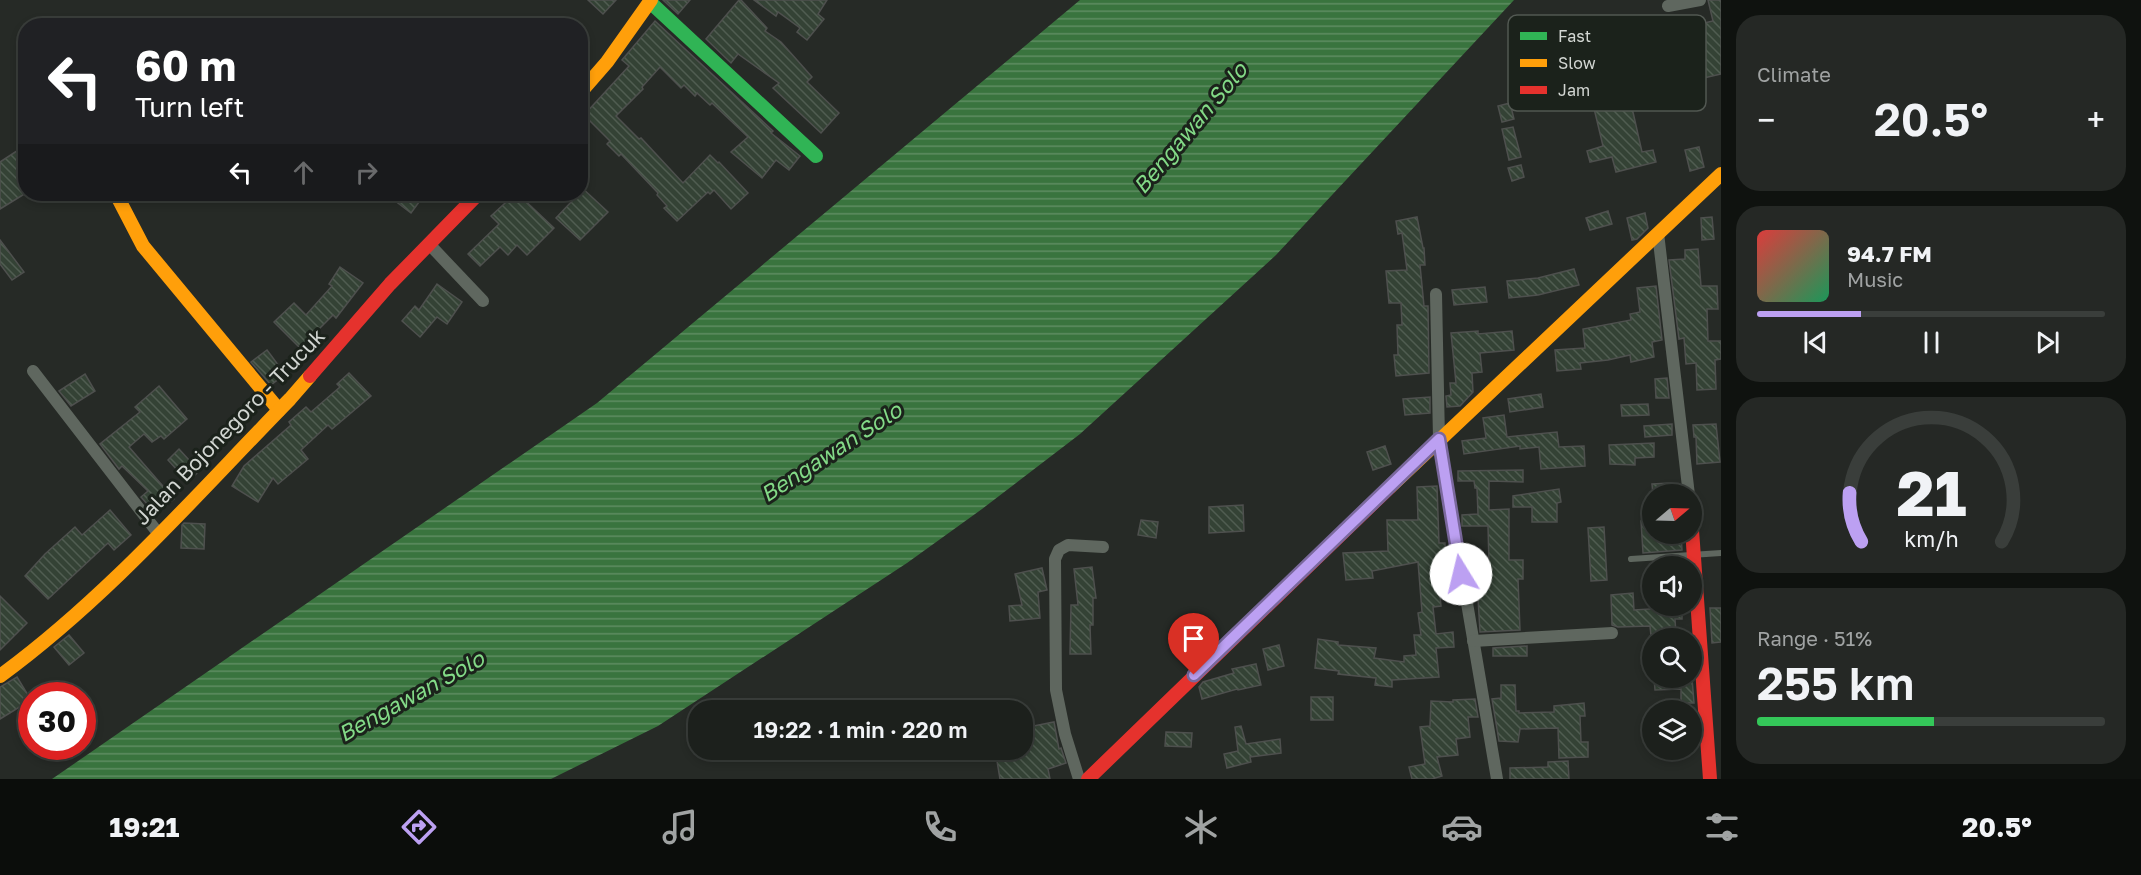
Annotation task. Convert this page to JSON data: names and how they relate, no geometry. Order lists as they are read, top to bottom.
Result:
{
  "streets": {
    "street": ["Jalan Bojonegoro - Trucuk"]
  },
  "water": ["Bengawan Solo"],
  "legend": ["Fast", "Slow", "Jam"],
  "north": "right",
  "page": {
    "tile": [
      "Climate",
      ["Range · 51%", "255 km"]
    ],
    "turn": ["60 m", "Turn left"],
    "heat": ["−", "20.5°", "+"],
    "song": ["94.7 FM", "Music"],
    "limit": "30",
    "trip": "19:22 · 1 min · 220 m",
    "tabs": ["19:21", "20.5°"],
    "gauge": ["21", "km/h"]
  }
}
